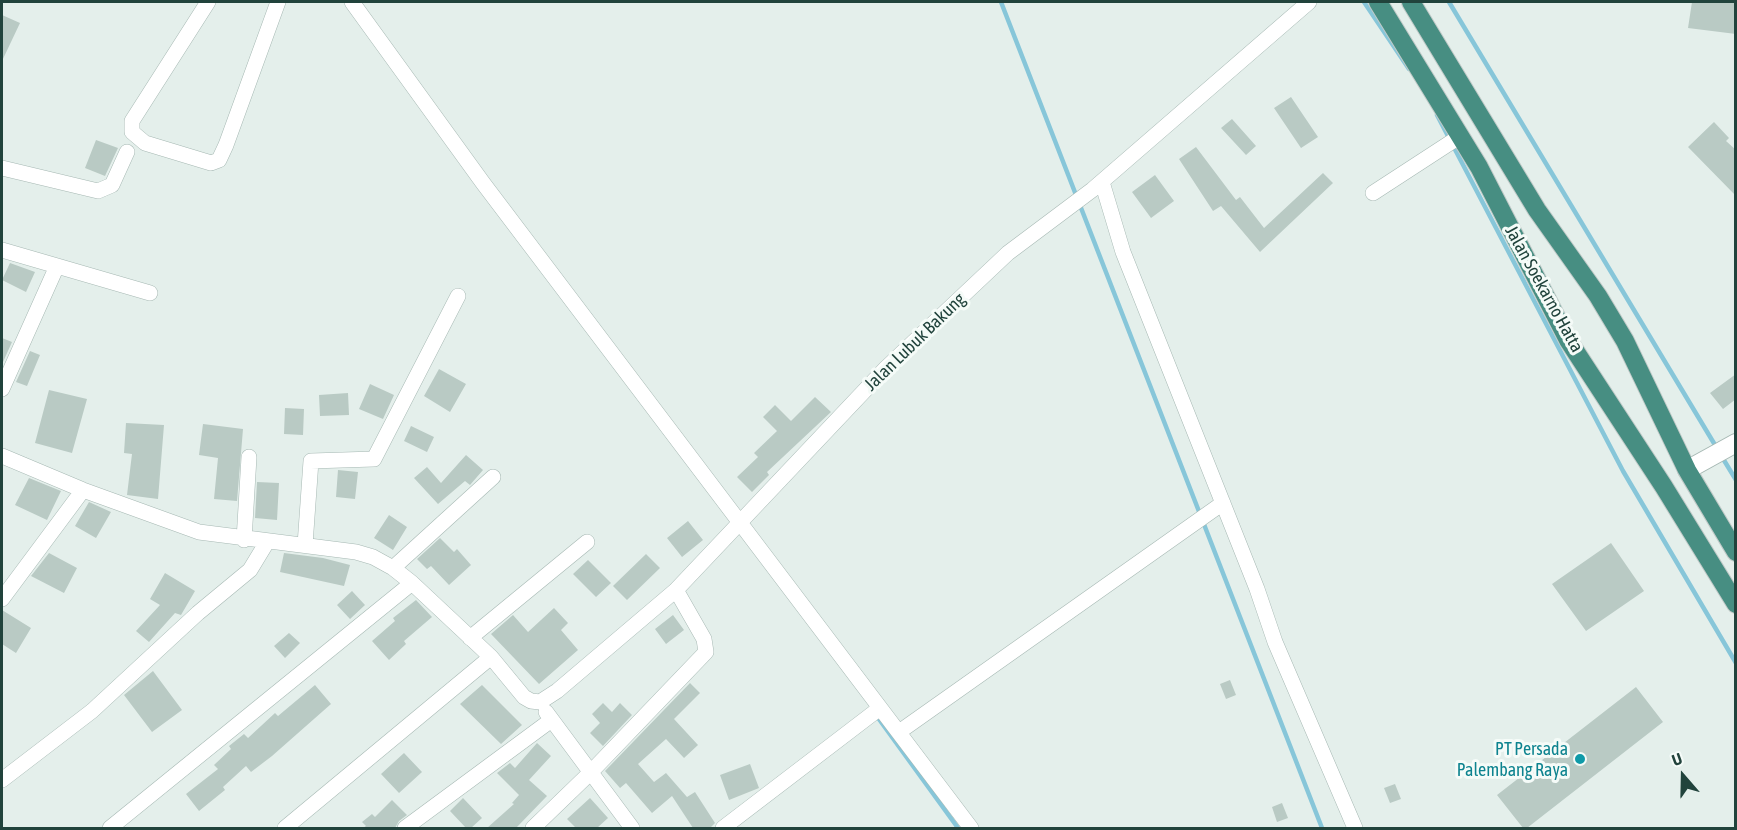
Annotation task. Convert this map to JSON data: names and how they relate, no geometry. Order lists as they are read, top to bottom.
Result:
{
  "streets": {
    "highway": ["Jalan Soekarno Hatta"],
    "street": ["Jalan Lubuk Bakung"]
  },
  "places": ["PT Persada Palembang Raya"],
  "north": "top"
}
